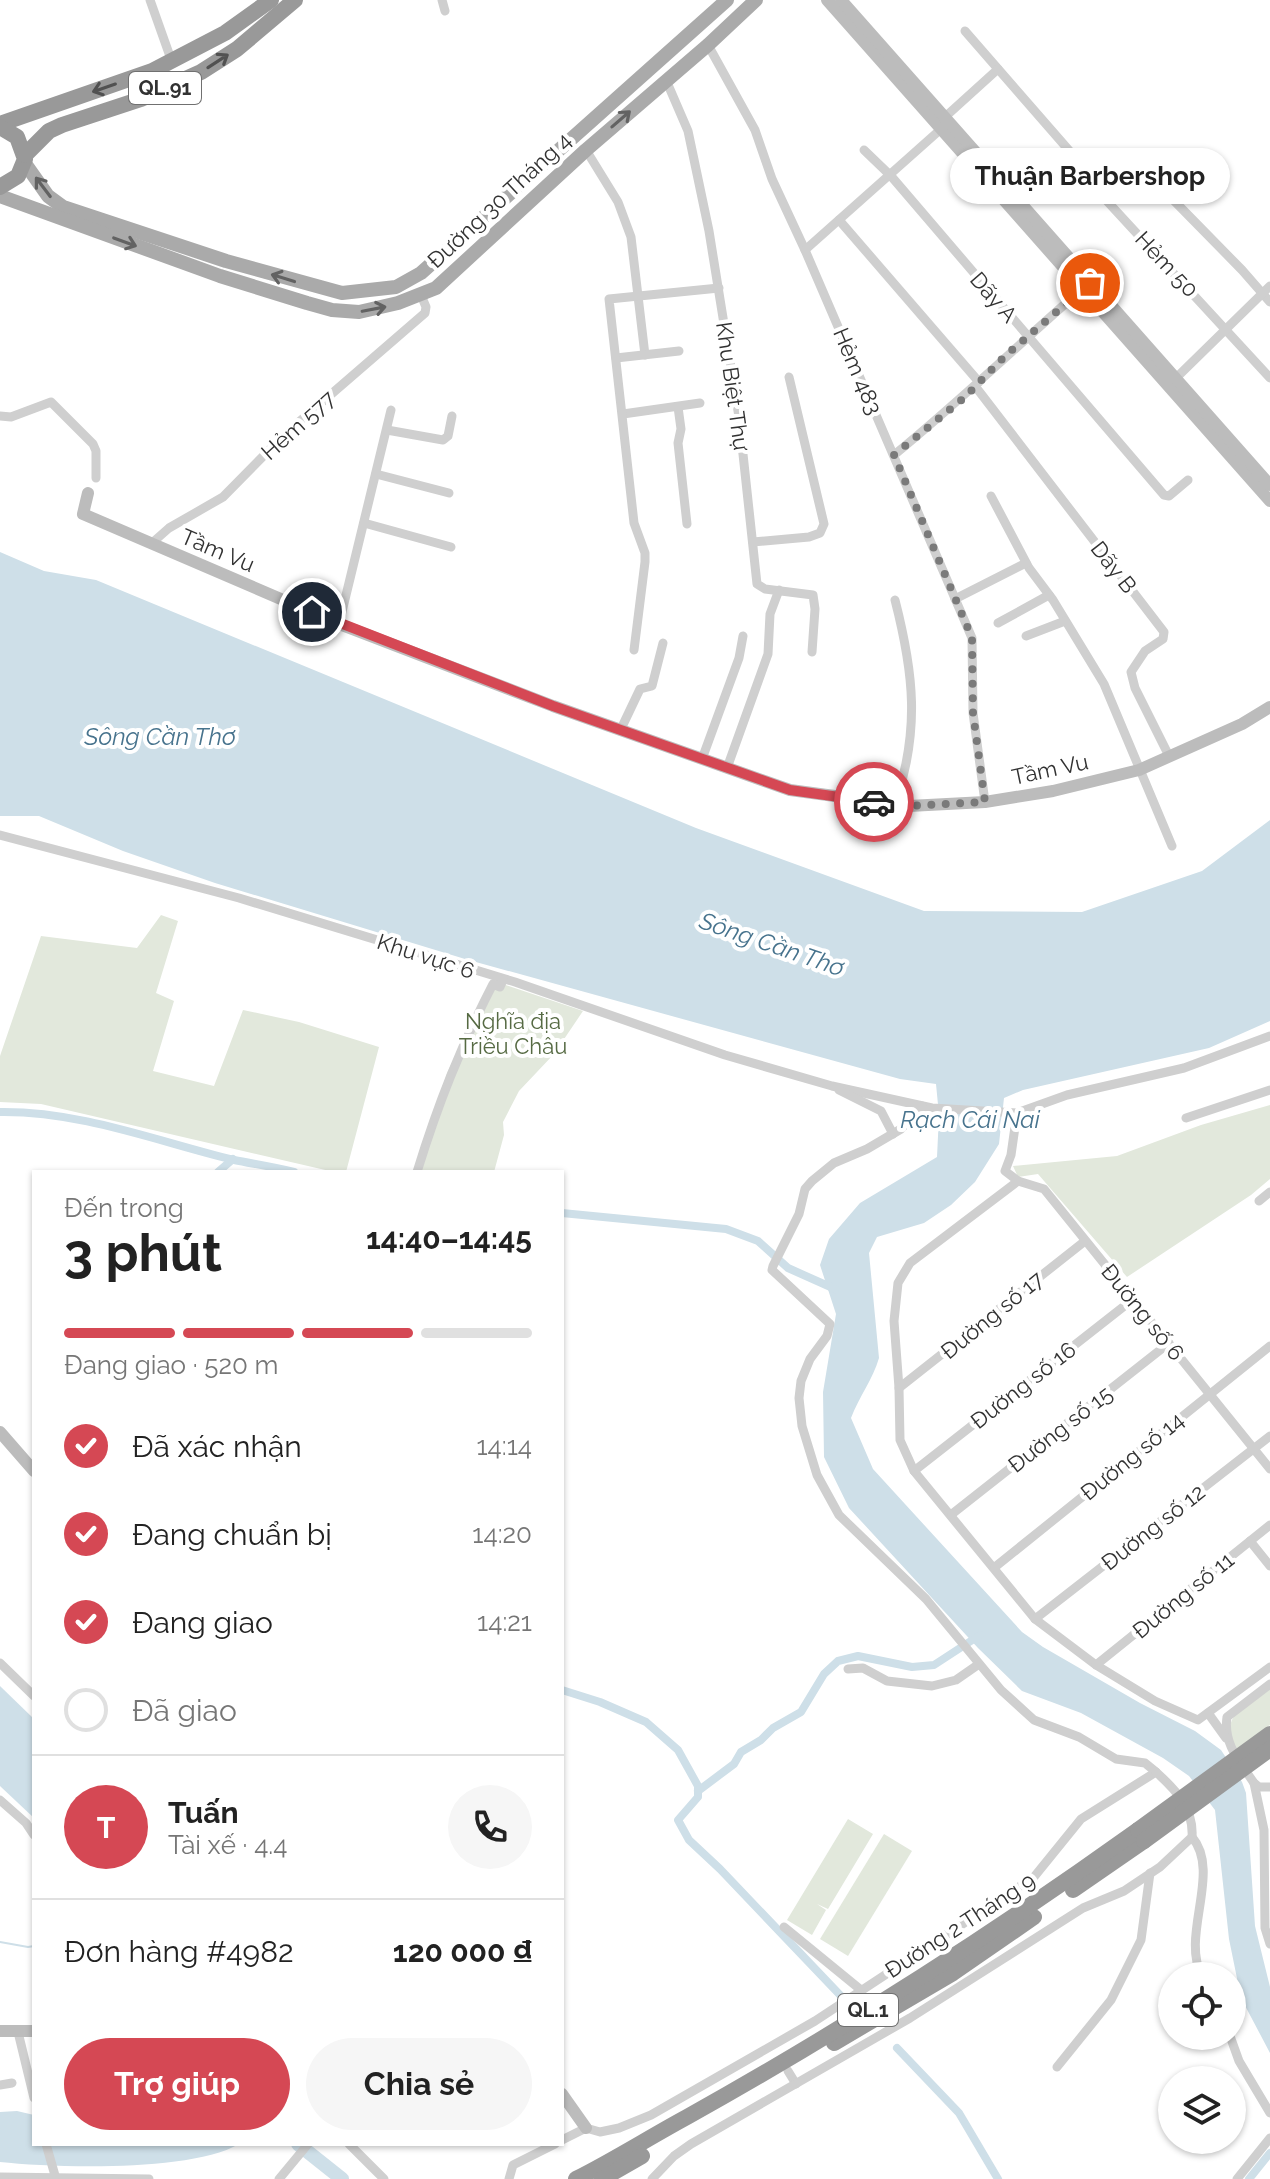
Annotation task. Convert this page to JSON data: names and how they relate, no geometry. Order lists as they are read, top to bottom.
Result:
{
  "streets": {
    "highway": ["QL.91", "Đường 2 Tháng 9", "QL.1"],
    "main road": ["Đường 30 Tháng 4"],
    "street": [
      "Hẻm 50",
      "Dãy A",
      "Hẻm 483",
      "Khu Biệt Thự",
      "Hẻm 577",
      "Tầm Vu",
      "Dãy B",
      "Khu vực 6",
      "Đường số 6",
      "Đường số 17",
      "Đường số 16",
      "Đường số 15",
      "Đường số 14",
      "Đường số 12",
      "Đường số 11"
    ]
  },
  "crossings": [
    ["QL.91", "Đường 30 Tháng 4"],
    ["Đường 30 Tháng 4", "Hẻm 483"],
    ["Đường 30 Tháng 4", "Khu Biệt Thự"],
    ["Đường 30 Tháng 4", "Hẻm 577"],
    ["Hẻm 483", "Tầm Vu"],
    ["Hẻm 577", "Tầm Vu"],
    ["Tầm Vu", "Dãy B"],
    ["Khu vực 6", "Đường số 6"],
    ["Đường số 6", "Đường số 17"],
    ["Đường số 6", "Đường số 16"],
    ["Đường số 6", "Đường số 15"],
    ["Đường số 6", "Đường số 14"],
    ["Đường số 6", "Đường số 12"]
  ],
  "water": ["Sông Cần Thơ", "Rạch Cái Nai"],
  "parks": ["Nghĩa địa Triều Châu"],
  "places": ["Thuận Barbershop"],
  "page": {
    "bubble": "Thuận Barbershop",
    "heading": ["3 phút", "Đến trong", "14:40–14:45"],
    "panel": [
      "Tuấn",
      "Tài xế · 4.4",
      "Đơn hàng #4982",
      "120 000 ₫"
    ],
    "bar": "Đang giao · 520 m",
    "list": [
      ["Đã xác nhận", "14:14"],
      ["Đang chuẩn bị", "14:20"],
      ["Đang giao", "14:21"],
      "Đã giao"
    ],
    "round": "T",
    "buttons": ["Trợ giúp", "Chia sẻ"]
  }
}
